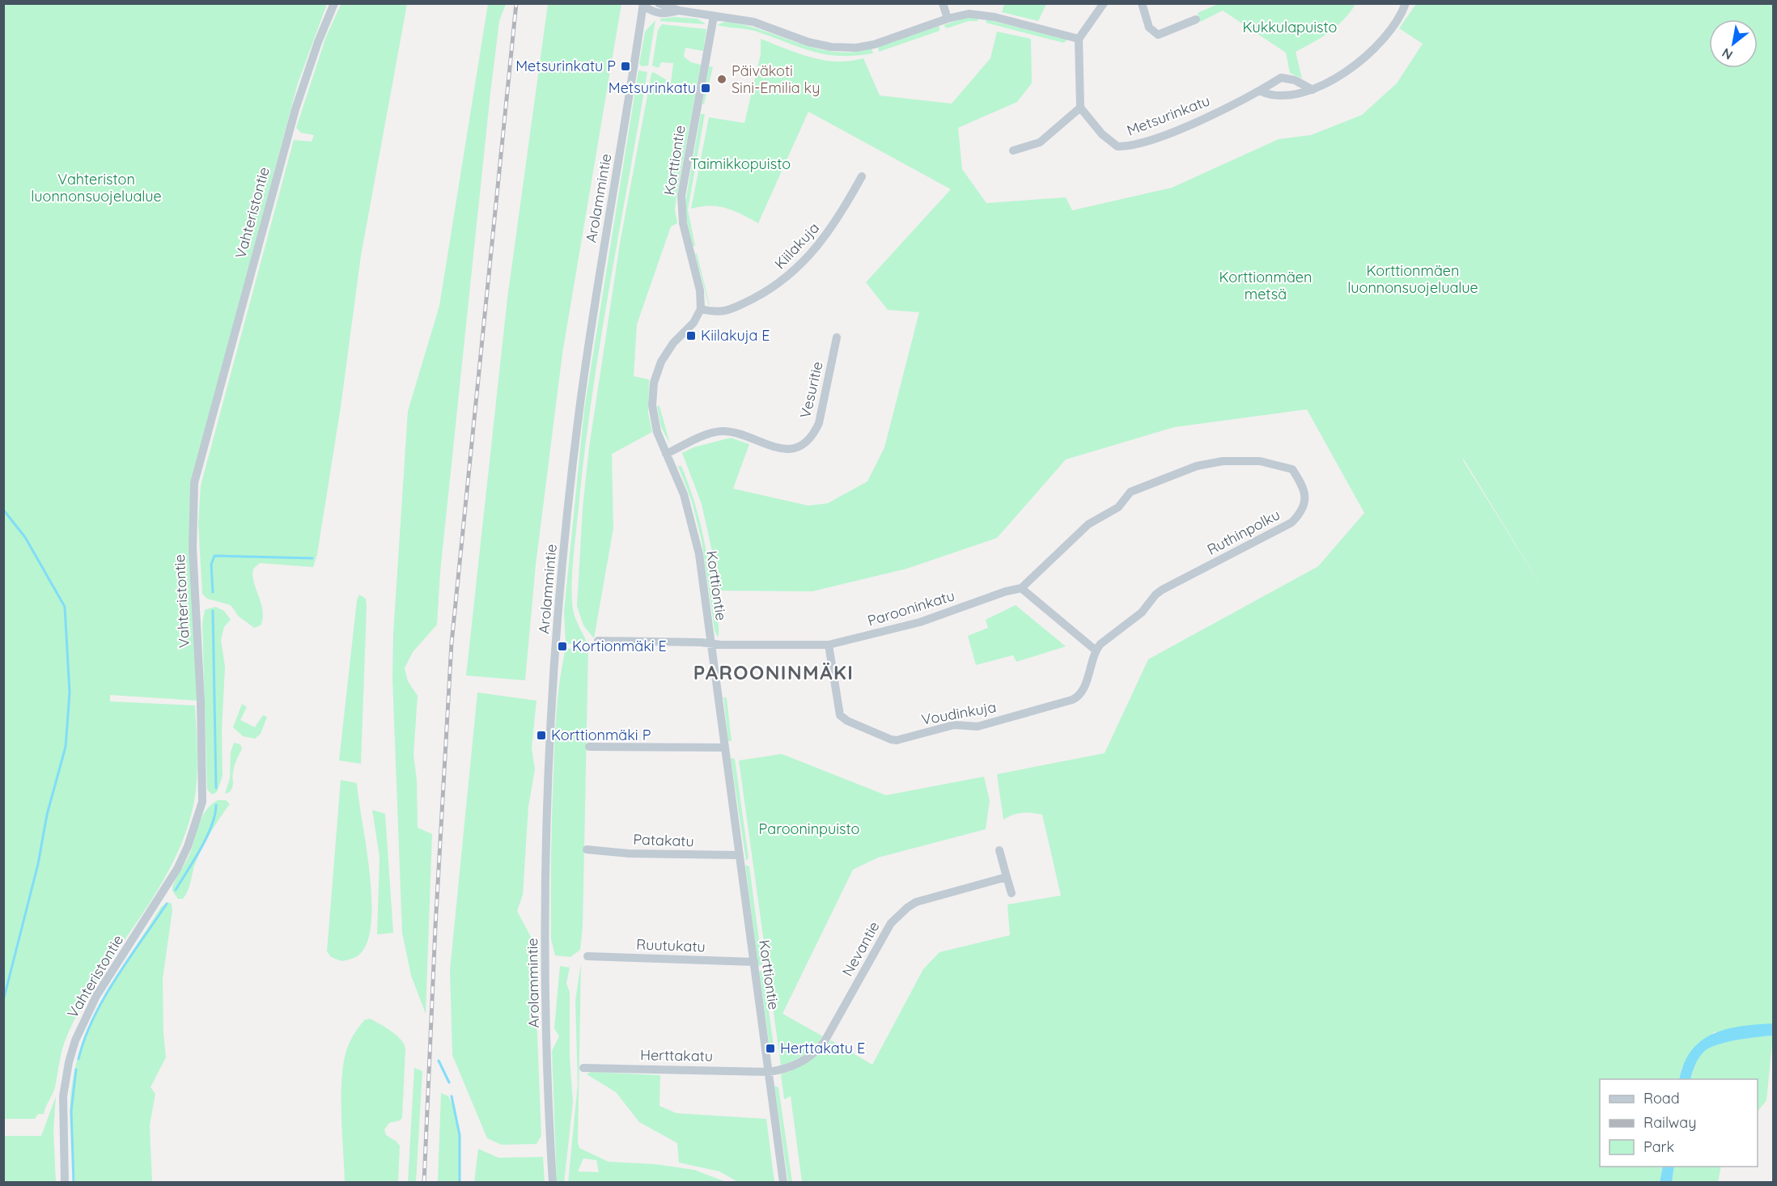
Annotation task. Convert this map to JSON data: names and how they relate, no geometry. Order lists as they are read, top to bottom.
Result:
{
  "streets": {
    "street": [
      "Metsurinkatu",
      "Korttiontie",
      "Arolammintie",
      "Vahteristontie",
      "Kiilakuja",
      "Vesuritie",
      "Ruthinpolku",
      "Parooninkatu",
      "Voudinkuja",
      "Patakatu",
      "Ruutukatu",
      "Nevantie",
      "Herttakatu"
    ]
  },
  "crossings": [
    ["Korttiontie", "Kiilakuja"],
    ["Korttiontie", "Vesuritie"],
    ["Korttiontie", "Parooninkatu"],
    ["Korttiontie", "Patakatu"],
    ["Korttiontie", "Ruutukatu"],
    ["Korttiontie", "Nevantie"],
    ["Korttiontie", "Herttakatu"],
    ["Ruthinpolku", "Parooninkatu"],
    ["Ruthinpolku", "Voudinkuja"],
    ["Parooninkatu", "Voudinkuja"],
    ["Nevantie", "Herttakatu"]
  ],
  "districts": ["PAROONINMÄKI"],
  "parks": [
    "Kukkulapuisto",
    "Taimikkopuisto",
    "Vahteriston luonnonsuojelualue",
    "Korttionmäen luonnonsuojelualue",
    "Korttionmäen metsä",
    "Parooninpuisto"
  ],
  "places": {
    "transit": [
      "Metsurinkatu P",
      "Metsurinkatu",
      "Kiilakuja E",
      "Kortionmäki E",
      "Korttionmäki P",
      "Herttakatu E"
    ],
    "other": ["Päiväkoti Sini-Emilia ky"]
  },
  "legend": ["Road", "Railway", "Park"],
  "north": "bottom left"
}
